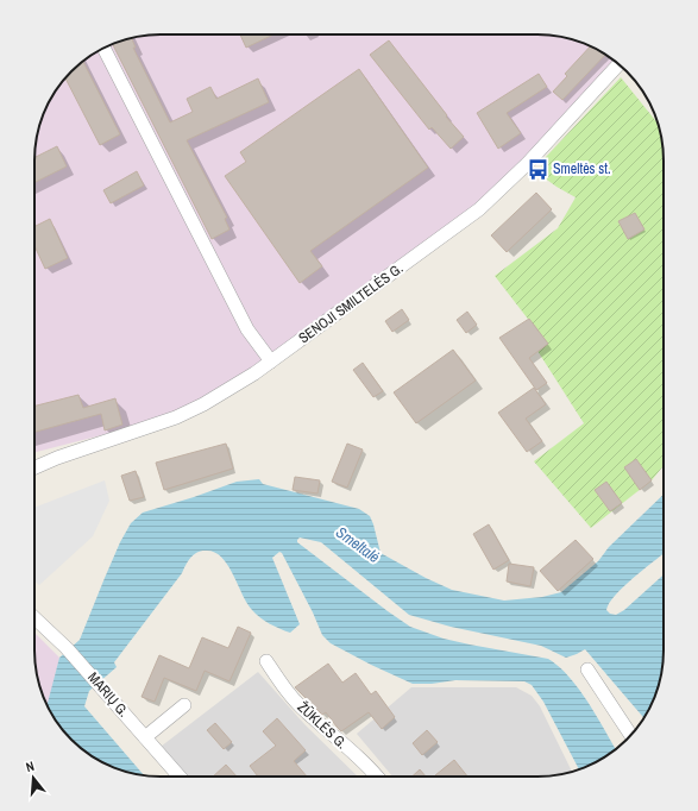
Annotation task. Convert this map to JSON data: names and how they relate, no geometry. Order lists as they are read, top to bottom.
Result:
{
  "streets": {
    "street": ["SENOJI SMILTELĖS G.", "MARIŲ G.", "ŽŪKLĖS G."]
  },
  "water": ["Smeltalė"],
  "places": {
    "bus stop": ["Smeltės st."]
  },
  "north": "top"
}
